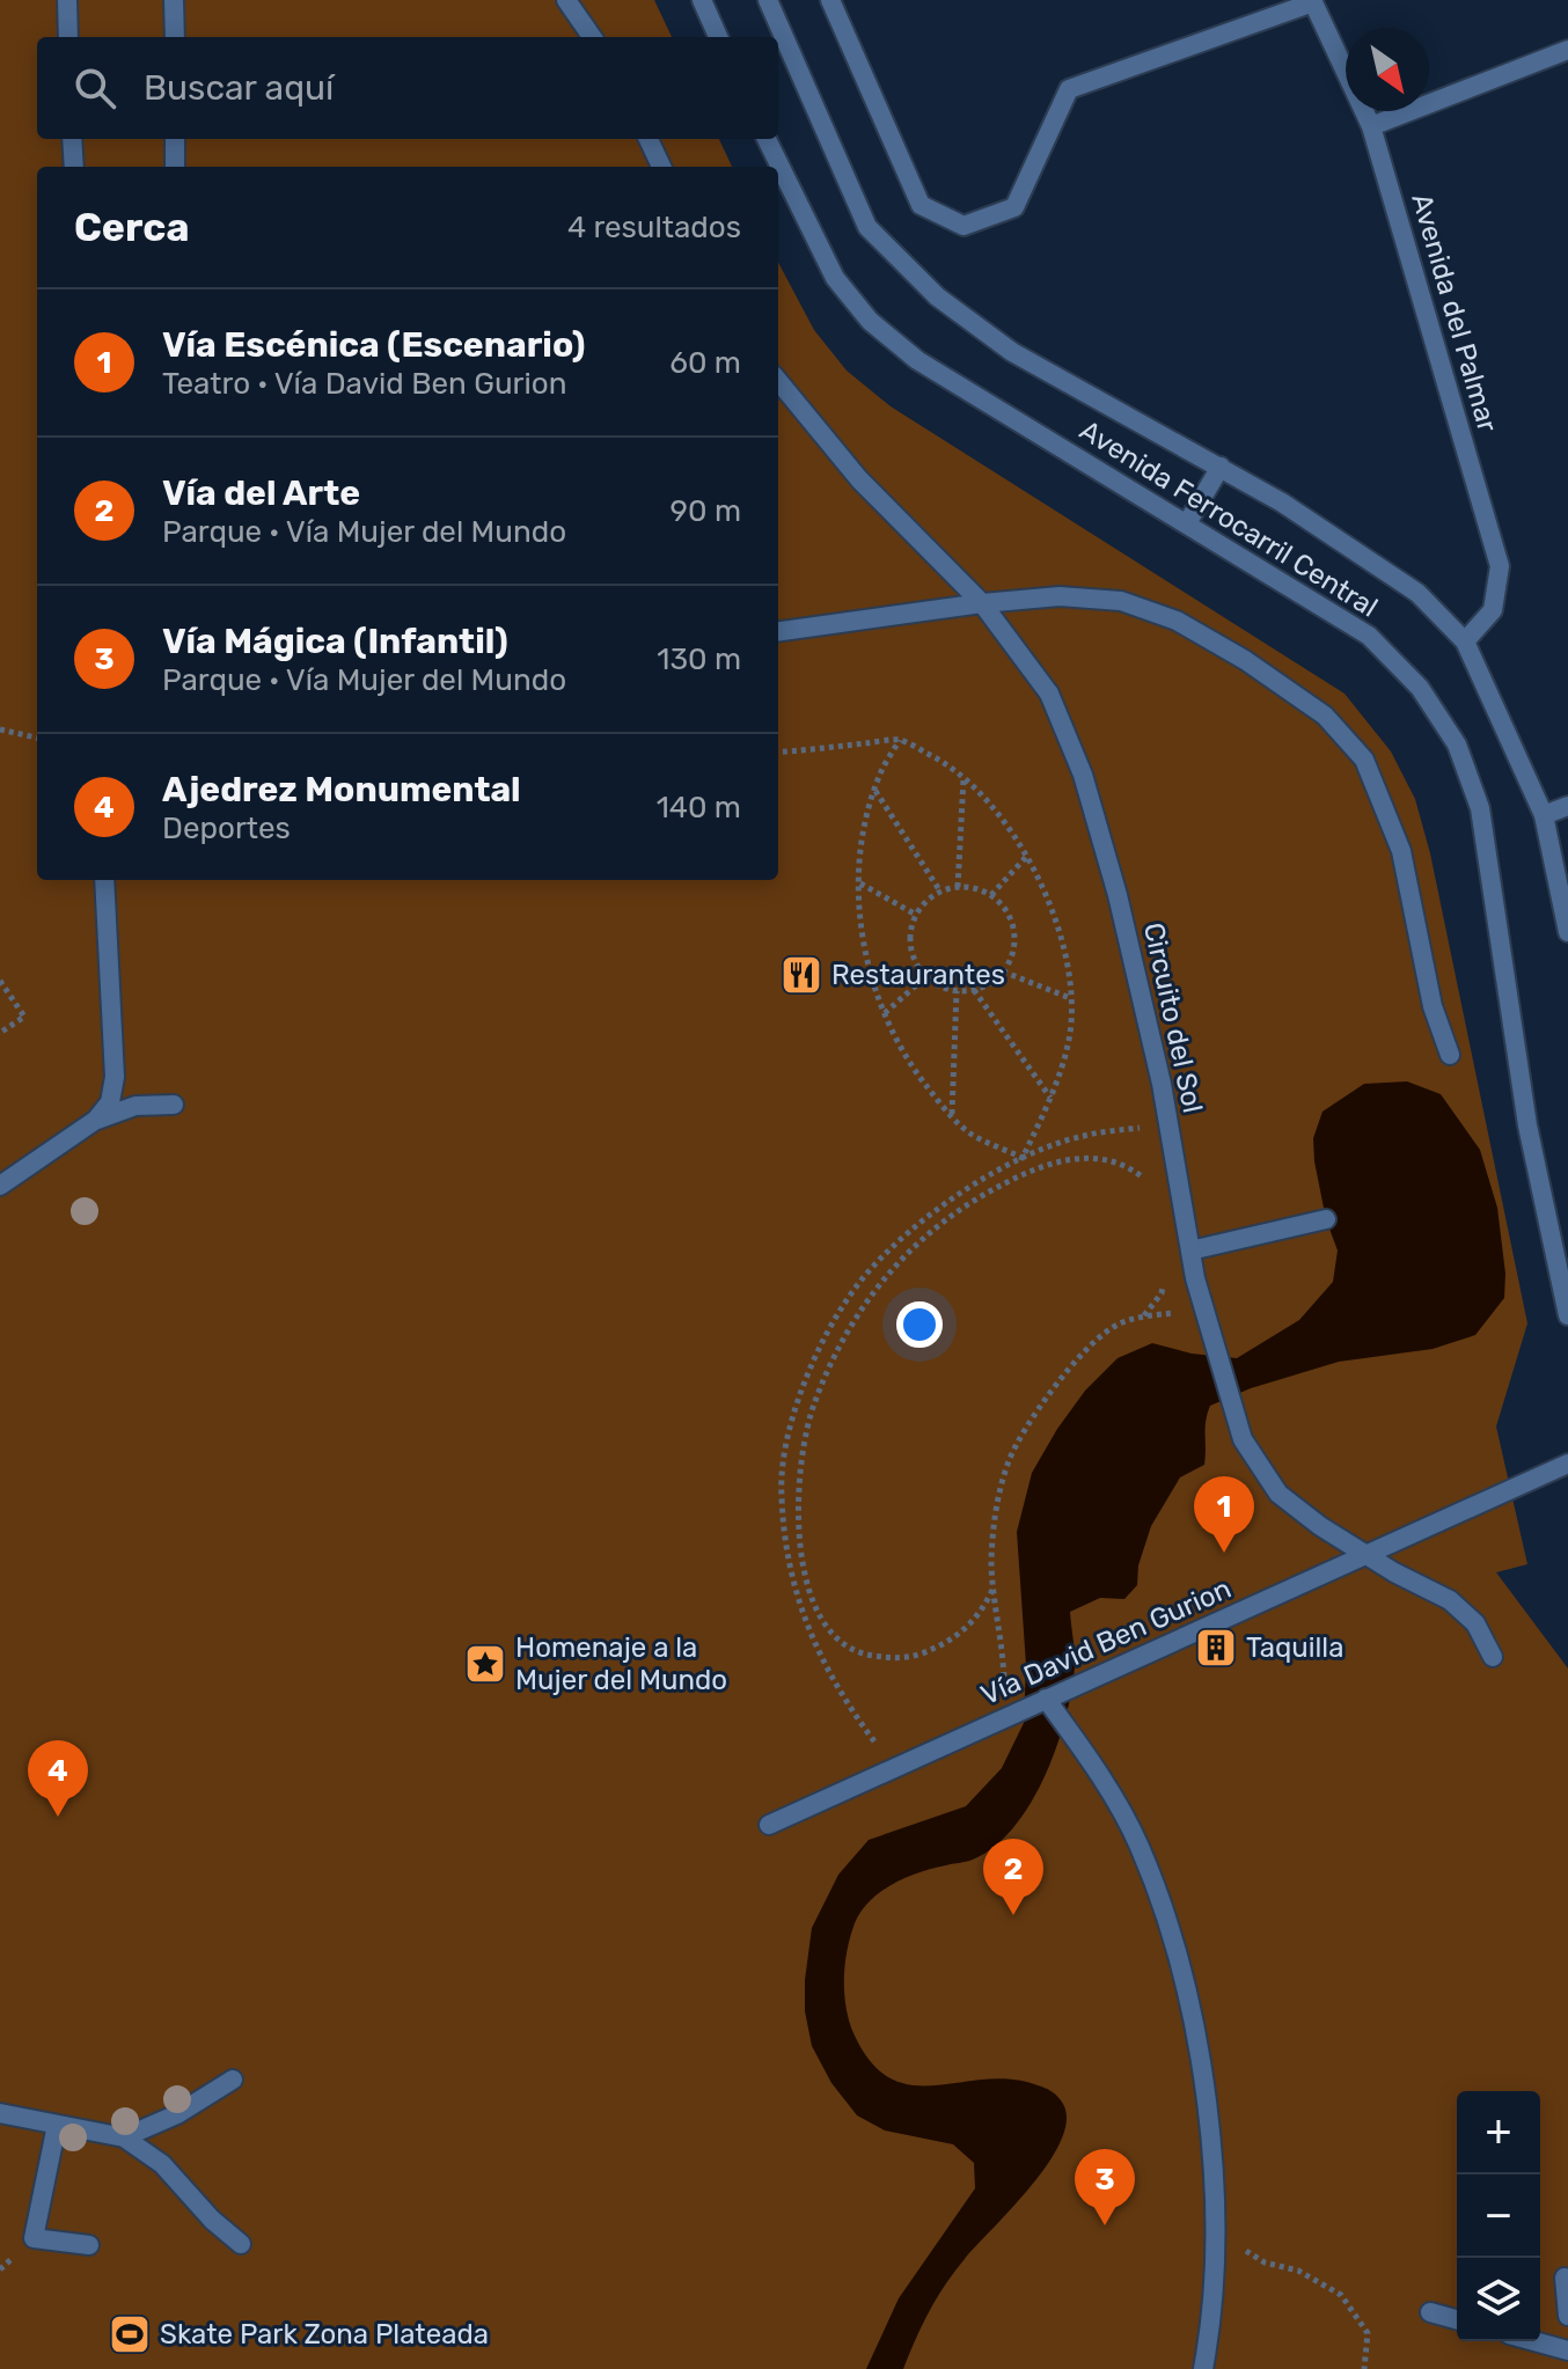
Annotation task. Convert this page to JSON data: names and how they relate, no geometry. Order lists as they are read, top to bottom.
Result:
{
  "streets": {
    "street": [
      "Avenida del Palmar",
      "Avenida Ferrocarril Central",
      "Circuito del Sol",
      "Vía David Ben Gurion"
    ]
  },
  "crossings": [
    ["Avenida del Palmar", "Avenida Ferrocarril Central"],
    ["Circuito del Sol", "Vía David Ben Gurion"]
  ],
  "places": {
    "restaurant": ["Restaurantes"],
    "building": ["Taquilla"],
    "place": ["Homenaje a la Mujer del Mundo"],
    "sports": ["Skate Park Zona Plateada"]
  },
  "north": "bottom right",
  "page": {
    "search": "Buscar aquí",
    "heading": ["Cerca", "4 resultados"],
    "list": [
      {
        "mark": "1",
        "name": "Vía Escénica (Escenario)",
        "note": "Teatro · Vía David Ben Gurion",
        "value": "60 m"
      },
      {
        "mark": "2",
        "name": "Vía del Arte",
        "note": "Parque · Vía Mujer del Mundo",
        "value": "90 m"
      },
      {
        "mark": "3",
        "name": "Vía Mágica (Infantil)",
        "note": "Parque · Vía Mujer del Mundo",
        "value": "130 m"
      },
      {
        "mark": "4",
        "name": "Ajedrez Monumental",
        "note": "Deportes",
        "value": "140 m"
      }
    ],
    "pins": [
      "1",
      "4",
      "2",
      "3"
    ],
    "map_buttons": ["+", "−"]
  }
}
